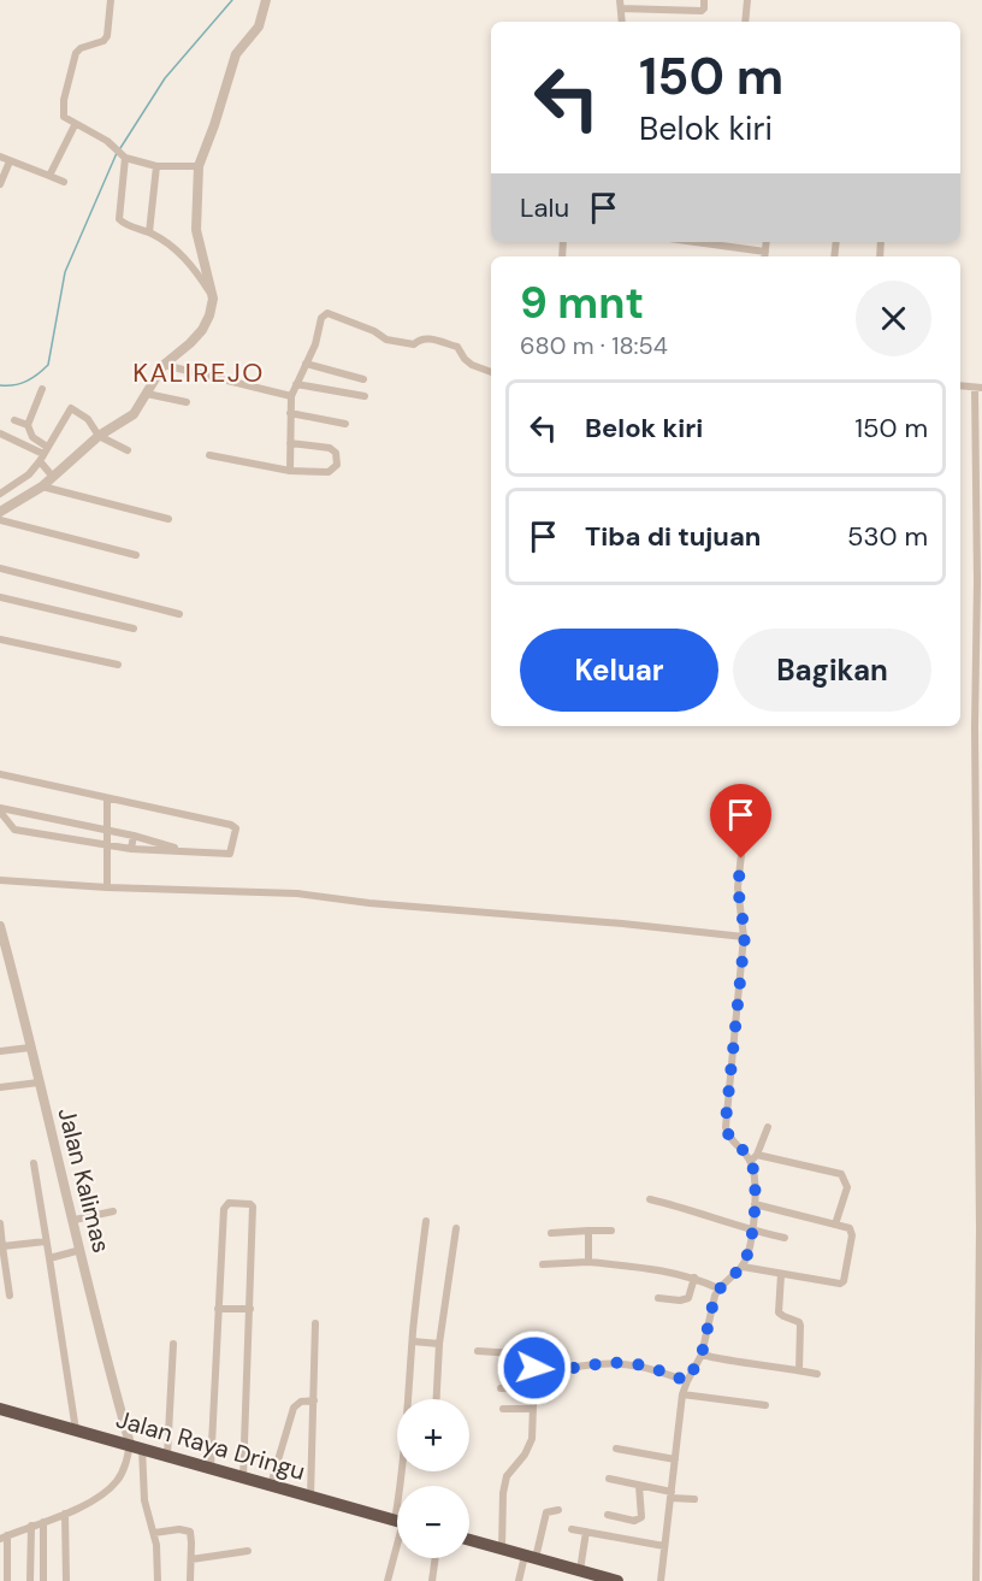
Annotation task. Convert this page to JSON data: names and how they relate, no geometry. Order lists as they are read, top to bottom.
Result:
{
  "streets": {
    "highway": ["Jalan Raya Dringu"],
    "street": ["Jalan Kalimas"]
  },
  "crossings": [
    ["Jalan Kalimas", "Jalan Raya Dringu"]
  ],
  "districts": ["KALIREJO"],
  "page": {
    "turn": ["150 m", "Belok kiri"],
    "then": "Lalu",
    "heading": ["9 mnt", "680 m · 18:54"],
    "list": [
      {
        "name": "Belok kiri",
        "value": "150 m"
      },
      {
        "name": "Tiba di tujuan",
        "value": "530 m"
      }
    ],
    "buttons": ["Keluar", "Bagikan"],
    "map_buttons": ["+", "−"]
  }
}
